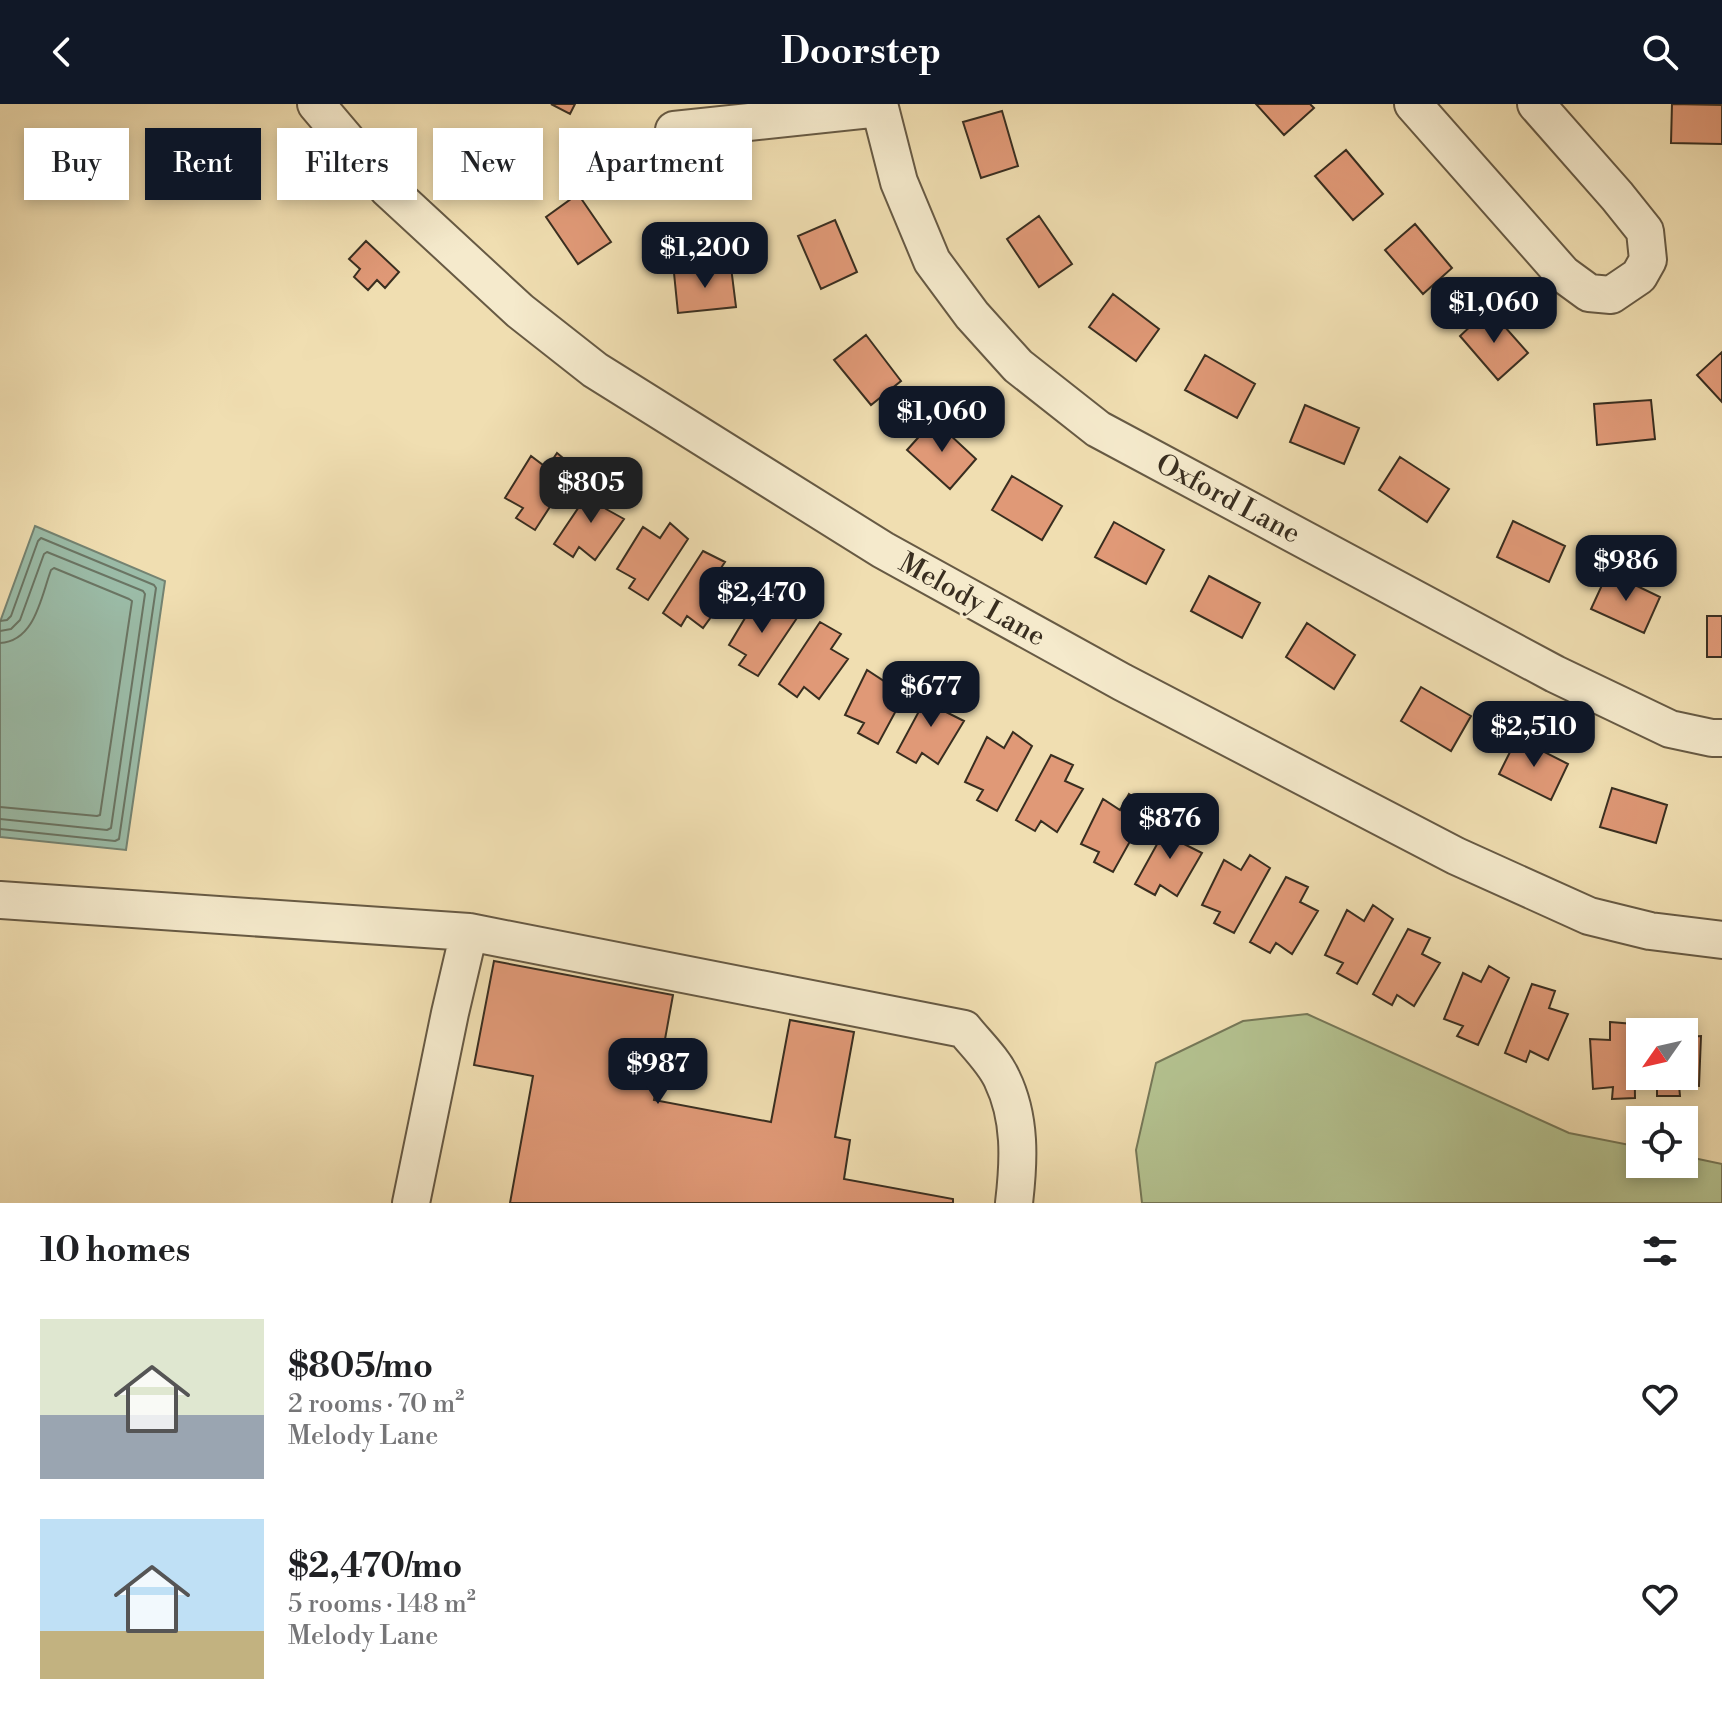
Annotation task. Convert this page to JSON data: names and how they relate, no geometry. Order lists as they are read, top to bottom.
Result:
{
  "streets": {
    "street": ["Oxford Lane", "Melody Lane"]
  },
  "north": "bottom left",
  "page": {
    "header": "Doorstep",
    "chip": [
      "Buy",
      "Rent",
      "Filters",
      "New",
      "Apartment"
    ],
    "price": [
      "$1,200",
      "$1,060",
      "$1,060",
      "$805",
      "$986",
      "$2,470",
      "$677",
      "$2,510",
      "$876",
      "$987"
    ],
    "heading": "10 homes",
    "list": [
      {
        "name": "$805/mo",
        "note": "2 rooms · 70 m² · Melody Lane"
      },
      {
        "name": "$2,470/mo",
        "note": "5 rooms · 148 m² · Melody Lane"
      }
    ]
  }
}
